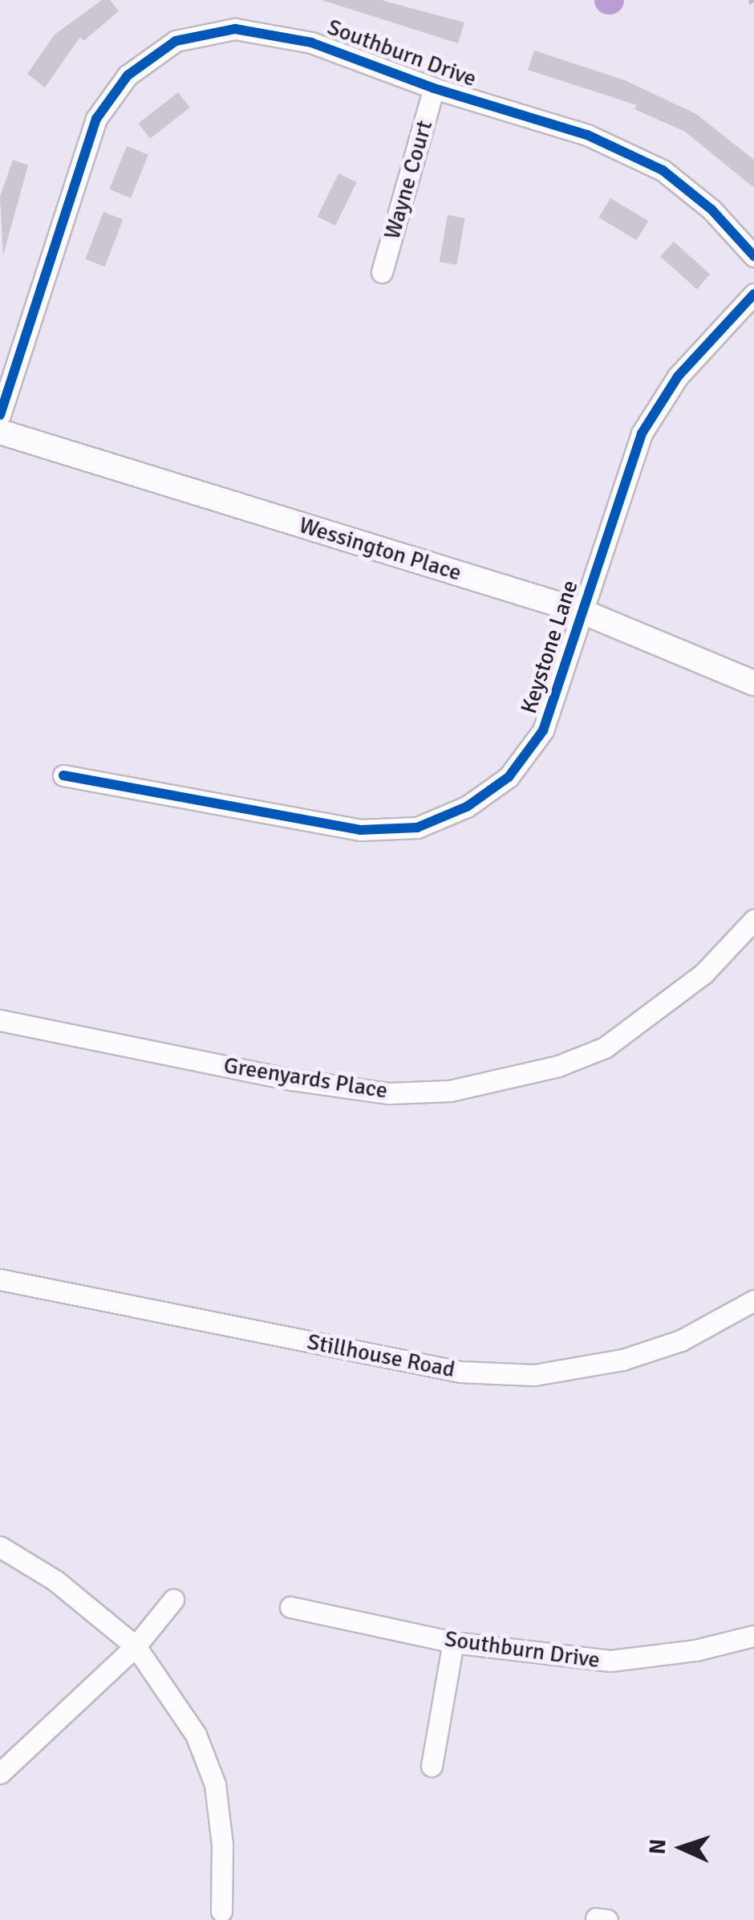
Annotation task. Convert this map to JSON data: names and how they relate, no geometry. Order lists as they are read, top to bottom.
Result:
{
  "streets": {
    "street": [
      "Southburn Drive",
      "Wayne Court",
      "Wessington Place",
      "Keystone Lane",
      "Greenyards Place",
      "Stillhouse Road"
    ]
  },
  "crossings": [
    ["Southburn Drive", "Wayne Court"],
    ["Wessington Place", "Keystone Lane"]
  ],
  "north": "left"
}
